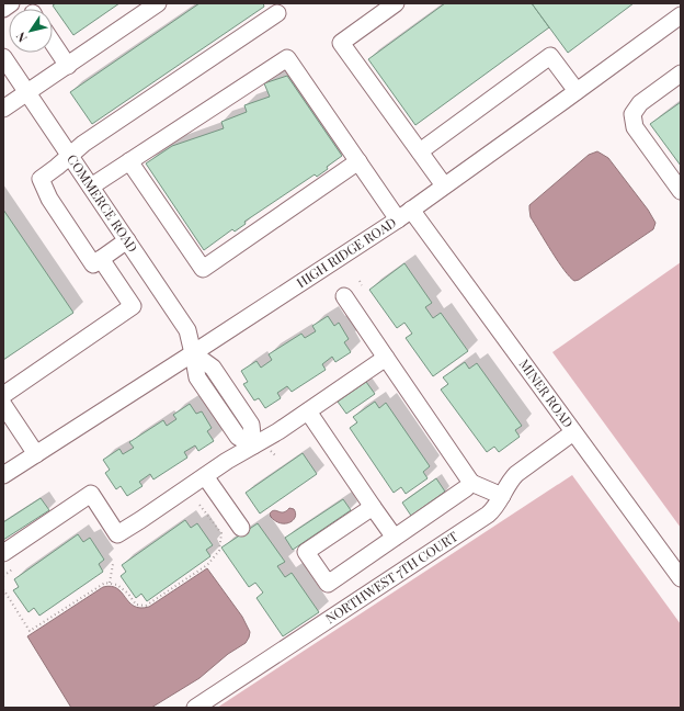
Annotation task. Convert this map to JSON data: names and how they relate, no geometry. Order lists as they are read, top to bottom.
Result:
{
  "streets": {
    "street": [
      "COMMERCE ROAD",
      "HIGH RIDGE ROAD",
      "MINER ROAD",
      "NORTHWEST 7TH COURT"
    ]
  },
  "crossings": [
    ["COMMERCE ROAD", "HIGH RIDGE ROAD"],
    ["HIGH RIDGE ROAD", "MINER ROAD"],
    ["MINER ROAD", "NORTHWEST 7TH COURT"]
  ],
  "north": "bottom left"
}
